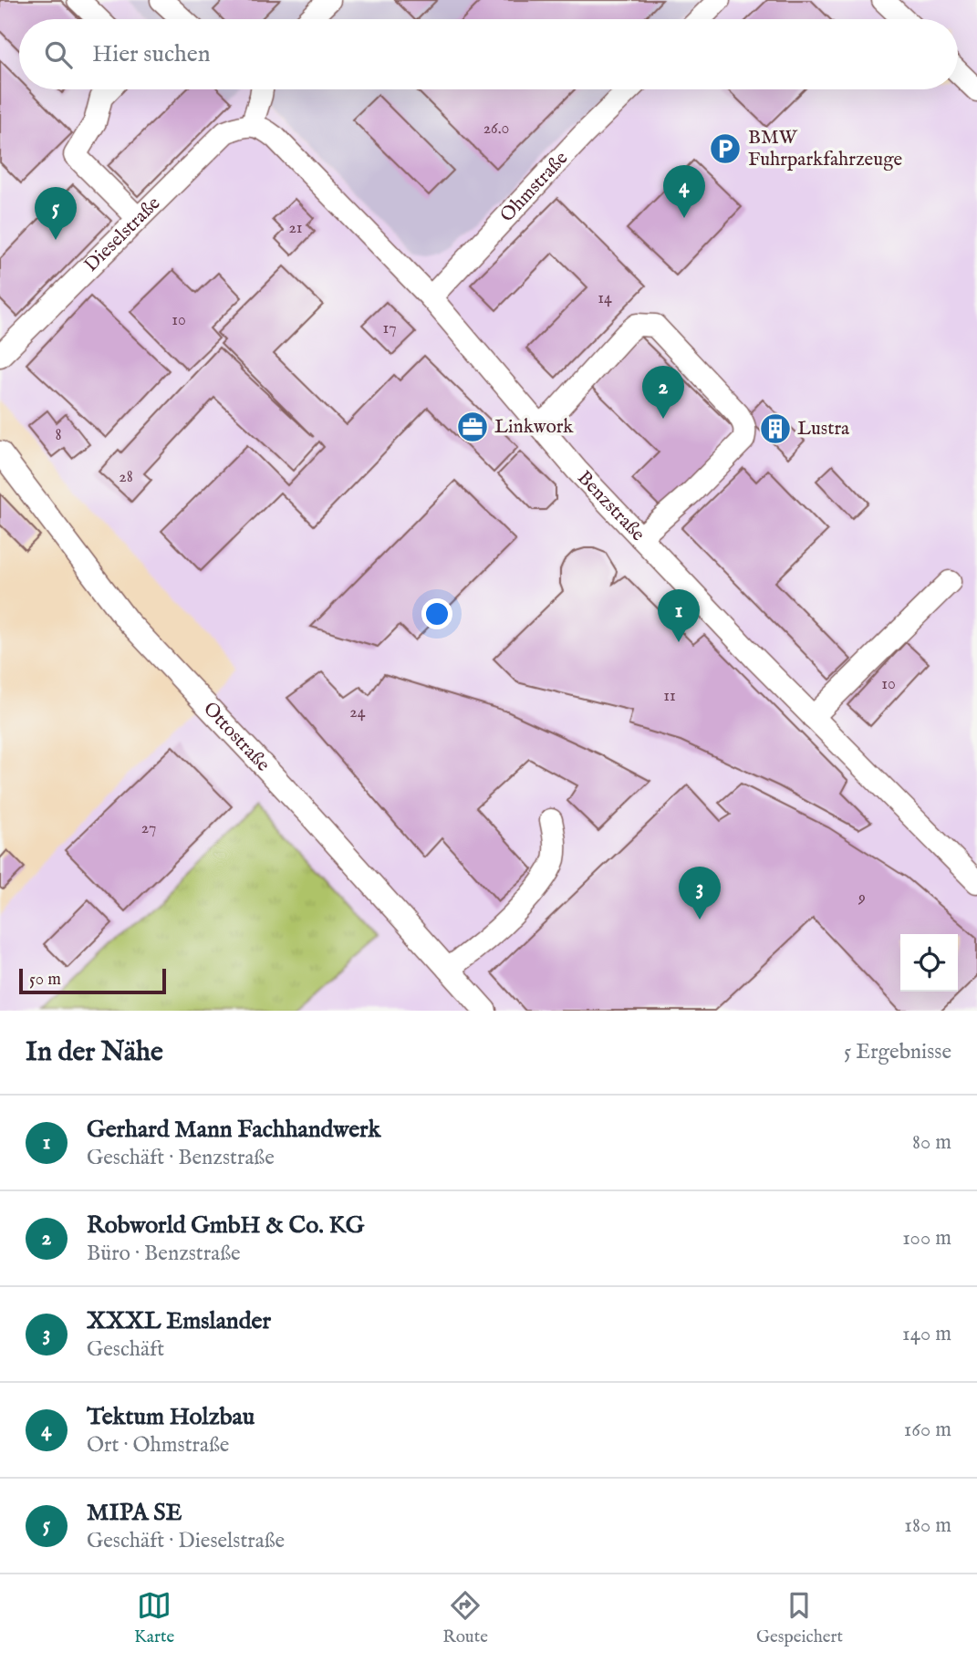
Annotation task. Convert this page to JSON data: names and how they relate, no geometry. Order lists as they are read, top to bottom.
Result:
{
  "streets": {
    "street": [
      "Ohmstraße",
      "Dieselstraße",
      "Benzstraße",
      "Ottostraße"
    ]
  },
  "crossings": [
    ["Ohmstraße", "Benzstraße"],
    ["Dieselstraße", "Benzstraße"]
  ],
  "places": {
    "parking": ["BMW Fuhrparkfahrzeuge"],
    "office": ["Linkwork"],
    "building": ["Lustra"]
  },
  "house_numbers": [
    "26.0",
    "21",
    "14",
    "10",
    "17",
    "8",
    "28",
    "10",
    "11",
    "24",
    "27",
    "9"
  ],
  "scale_bar": "50 m",
  "page": {
    "search": "Hier suchen",
    "pins": [
      "4",
      "5",
      "2",
      "1",
      "3"
    ],
    "scale": "50 m",
    "heading": ["In der Nähe", "5 Ergebnisse"],
    "list": [
      {
        "mark": "1",
        "name": "Gerhard Mann Fachhandwerk",
        "note": "Geschäft · Benzstraße",
        "value": "80 m"
      },
      {
        "mark": "2",
        "name": "Robworld GmbH & Co. KG",
        "note": "Büro · Benzstraße",
        "value": "100 m"
      },
      {
        "mark": "3",
        "name": "XXXL Emslander",
        "note": "Geschäft",
        "value": "140 m"
      },
      {
        "mark": "4",
        "name": "Tektum Holzbau",
        "note": "Ort · Ohmstraße",
        "value": "160 m"
      },
      {
        "mark": "5",
        "name": "MIPA SE",
        "note": "Geschäft · Dieselstraße",
        "value": "180 m"
      }
    ],
    "nav": ["Karte", "Route", "Gespeichert"]
  }
}
